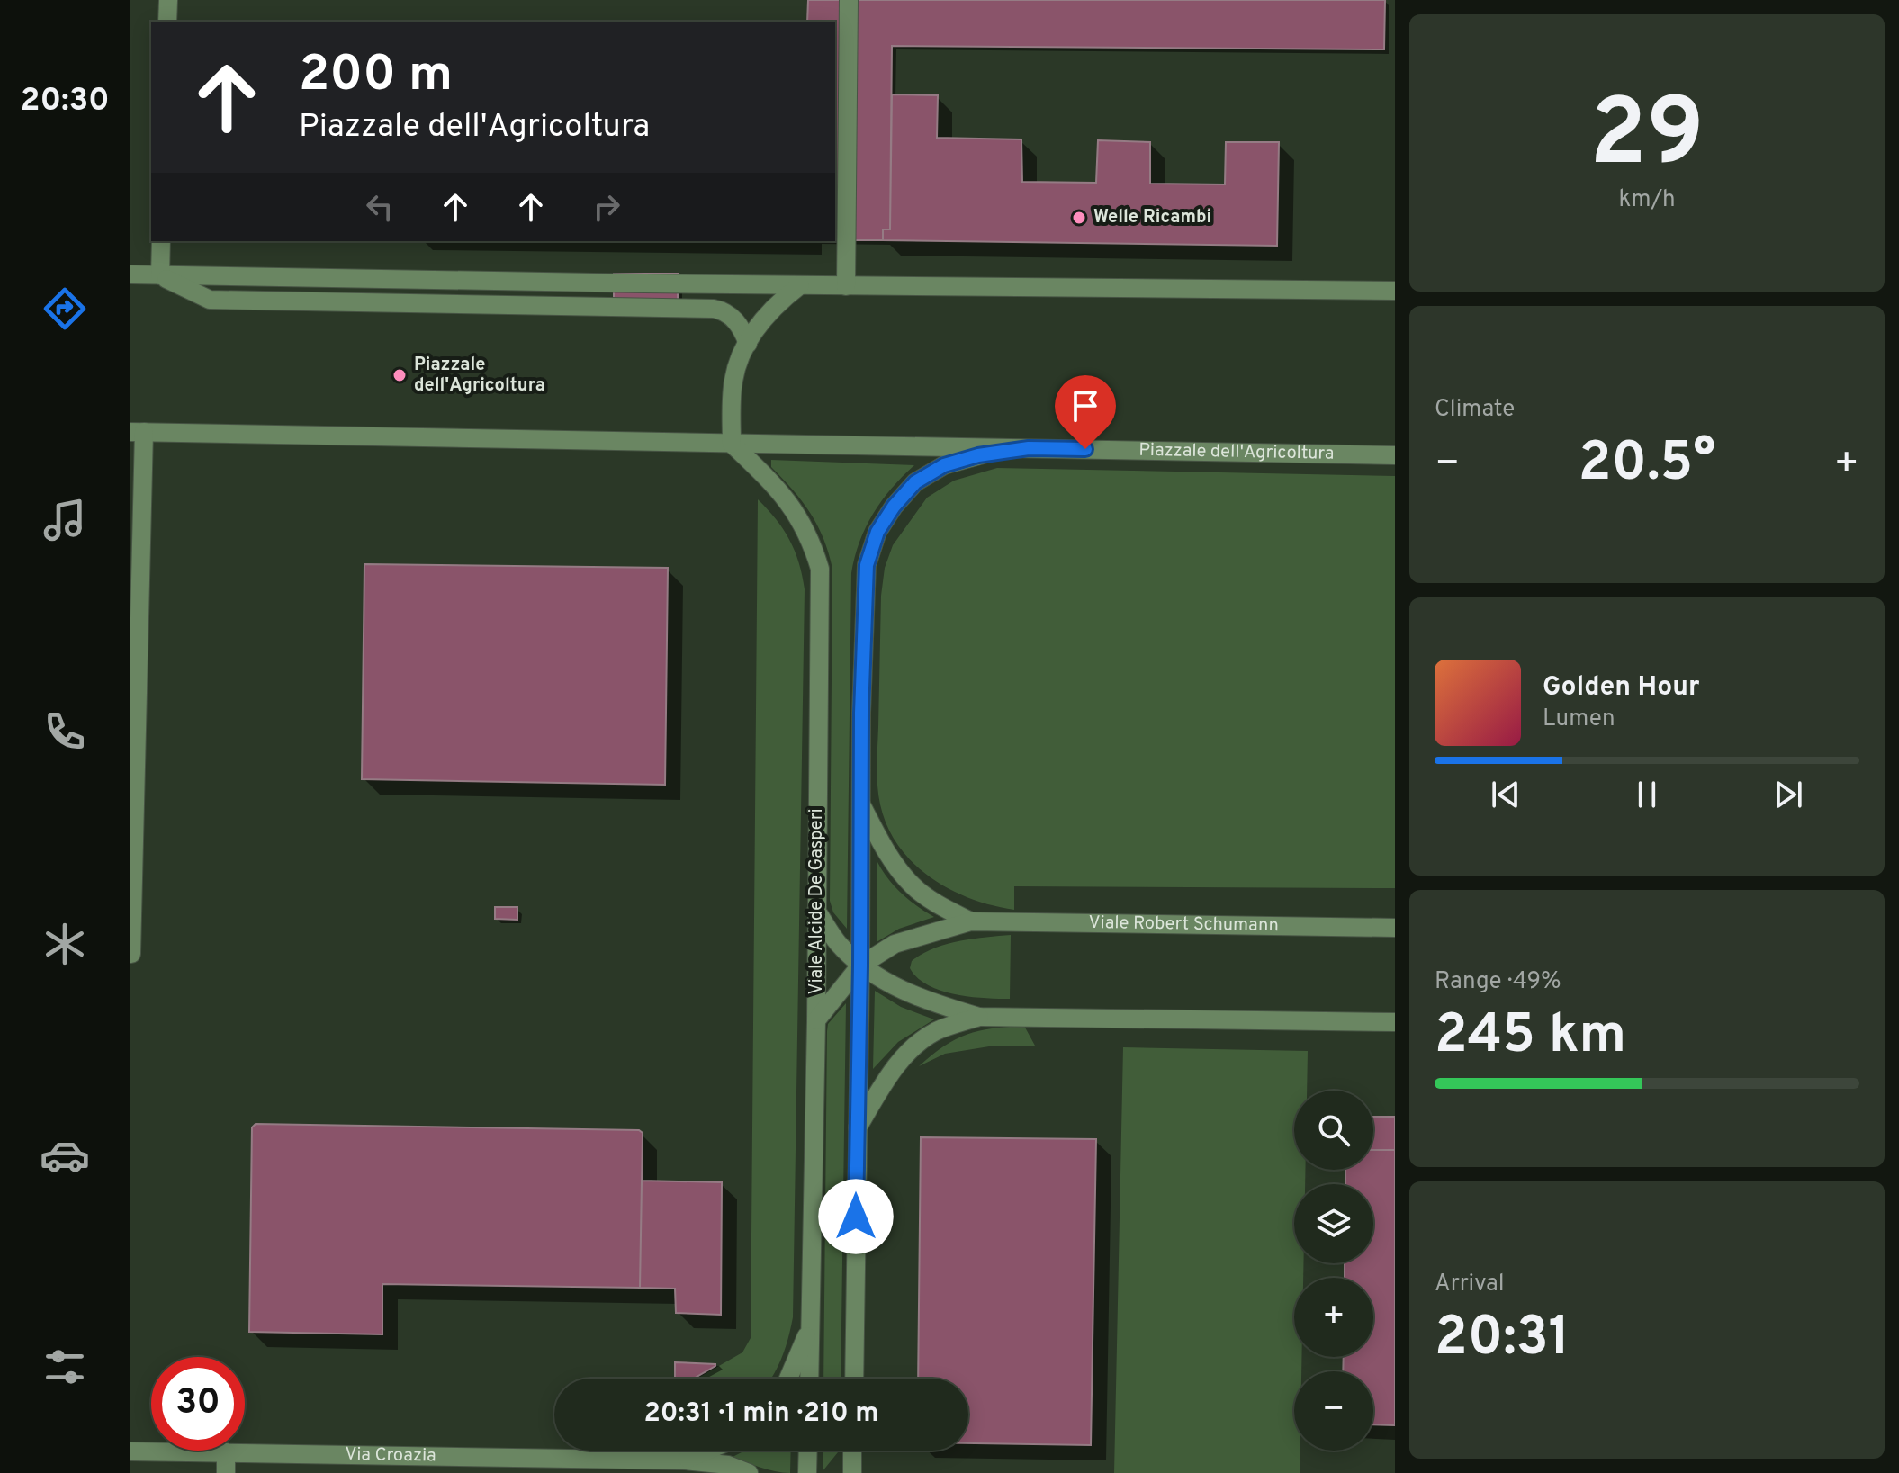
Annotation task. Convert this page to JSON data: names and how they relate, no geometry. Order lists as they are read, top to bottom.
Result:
{
  "streets": {
    "street": [
      "Piazzale dell'Agricoltura",
      "Viale Alcide De Gasperi",
      "Viale Robert Schumann",
      "Via Croazia"
    ]
  },
  "crossings": [
    ["Piazzale dell'Agricoltura", "Viale Alcide De Gasperi"],
    ["Viale Alcide De Gasperi", "Viale Robert Schumann"]
  ],
  "places": ["Welle Ricambi", "Piazzale dell'Agricoltura"],
  "page": {
    "tabs": "20:30",
    "tile": [
      ["29", "km/h"],
      "Climate",
      ["Range · 49%", "245 km"],
      ["Arrival", "20:31"]
    ],
    "turn": ["200 m", "Piazzale dell'Agricoltura"],
    "heat": ["−", "20.5°", "+"],
    "song": ["Golden Hour", "Lumen"],
    "map_buttons": ["+", "−"],
    "limit": "30",
    "trip": "20:31 · 1 min · 210 m"
  }
}
